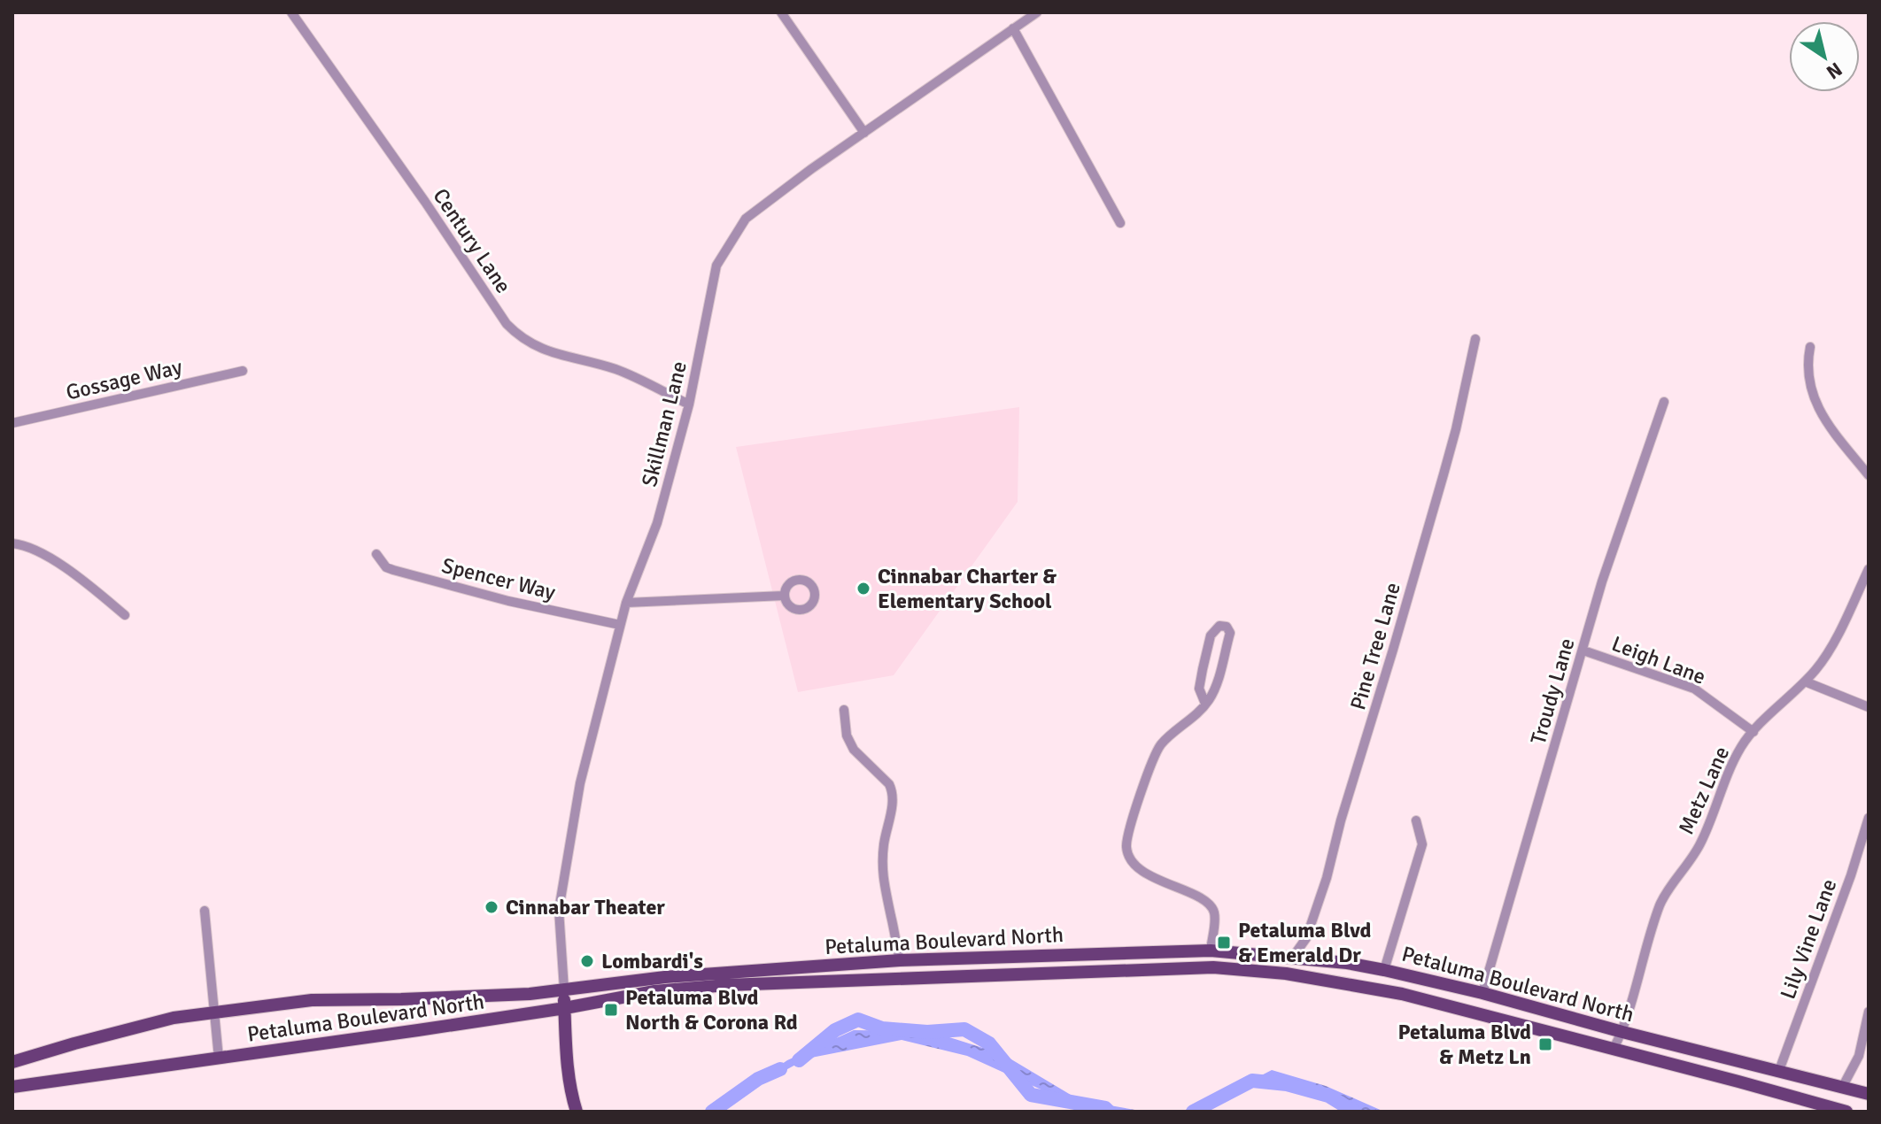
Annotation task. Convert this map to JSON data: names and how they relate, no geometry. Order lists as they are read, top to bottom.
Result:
{
  "streets": {
    "main road": ["Petaluma Boulevard North"],
    "street": [
      "Century Lane",
      "Gossage Way",
      "Skillman Lane",
      "Spencer Way",
      "Pine Tree Lane",
      "Leigh Lane",
      "Troudy Lane",
      "Metz Lane",
      "Lily Vine Lane"
    ]
  },
  "crossings": [
    ["Century Lane", "Skillman Lane"],
    ["Skillman Lane", "Spencer Way"],
    ["Skillman Lane", "Petaluma Boulevard North"],
    ["Pine Tree Lane", "Petaluma Boulevard North"],
    ["Leigh Lane", "Troudy Lane"],
    ["Leigh Lane", "Metz Lane"],
    ["Troudy Lane", "Petaluma Boulevard North"],
    ["Metz Lane", "Petaluma Boulevard North"],
    ["Lily Vine Lane", "Petaluma Boulevard North"]
  ],
  "places": {
    "other": ["Cinnabar Charter & Elementary School", "Cinnabar Theater", "Lombardi's"],
    "transit": ["Petaluma Blvd & Emerald Dr", "Petaluma Blvd North & Corona Rd", "Petaluma Blvd & Metz Ln"]
  },
  "north": "bottom right"
}
